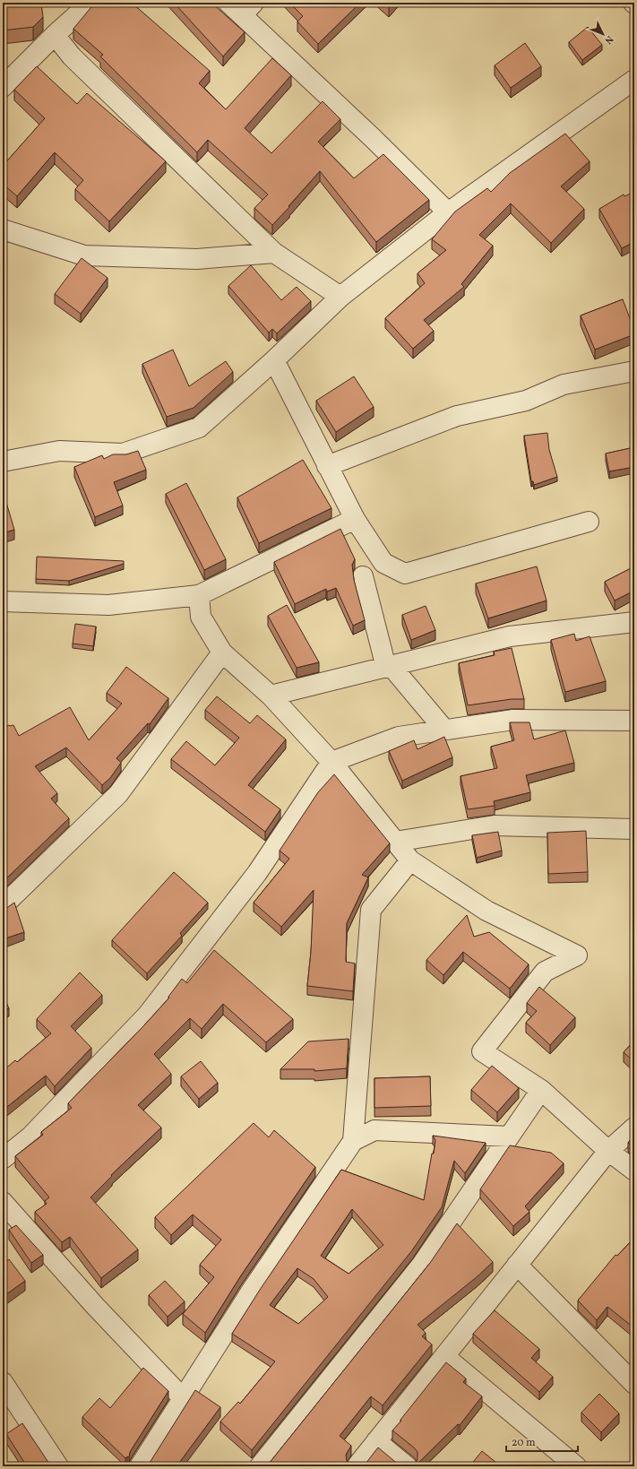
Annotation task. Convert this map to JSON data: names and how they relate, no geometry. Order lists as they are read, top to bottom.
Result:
{
  "scale_bar": "20 m",
  "north": "bottom right"
}
